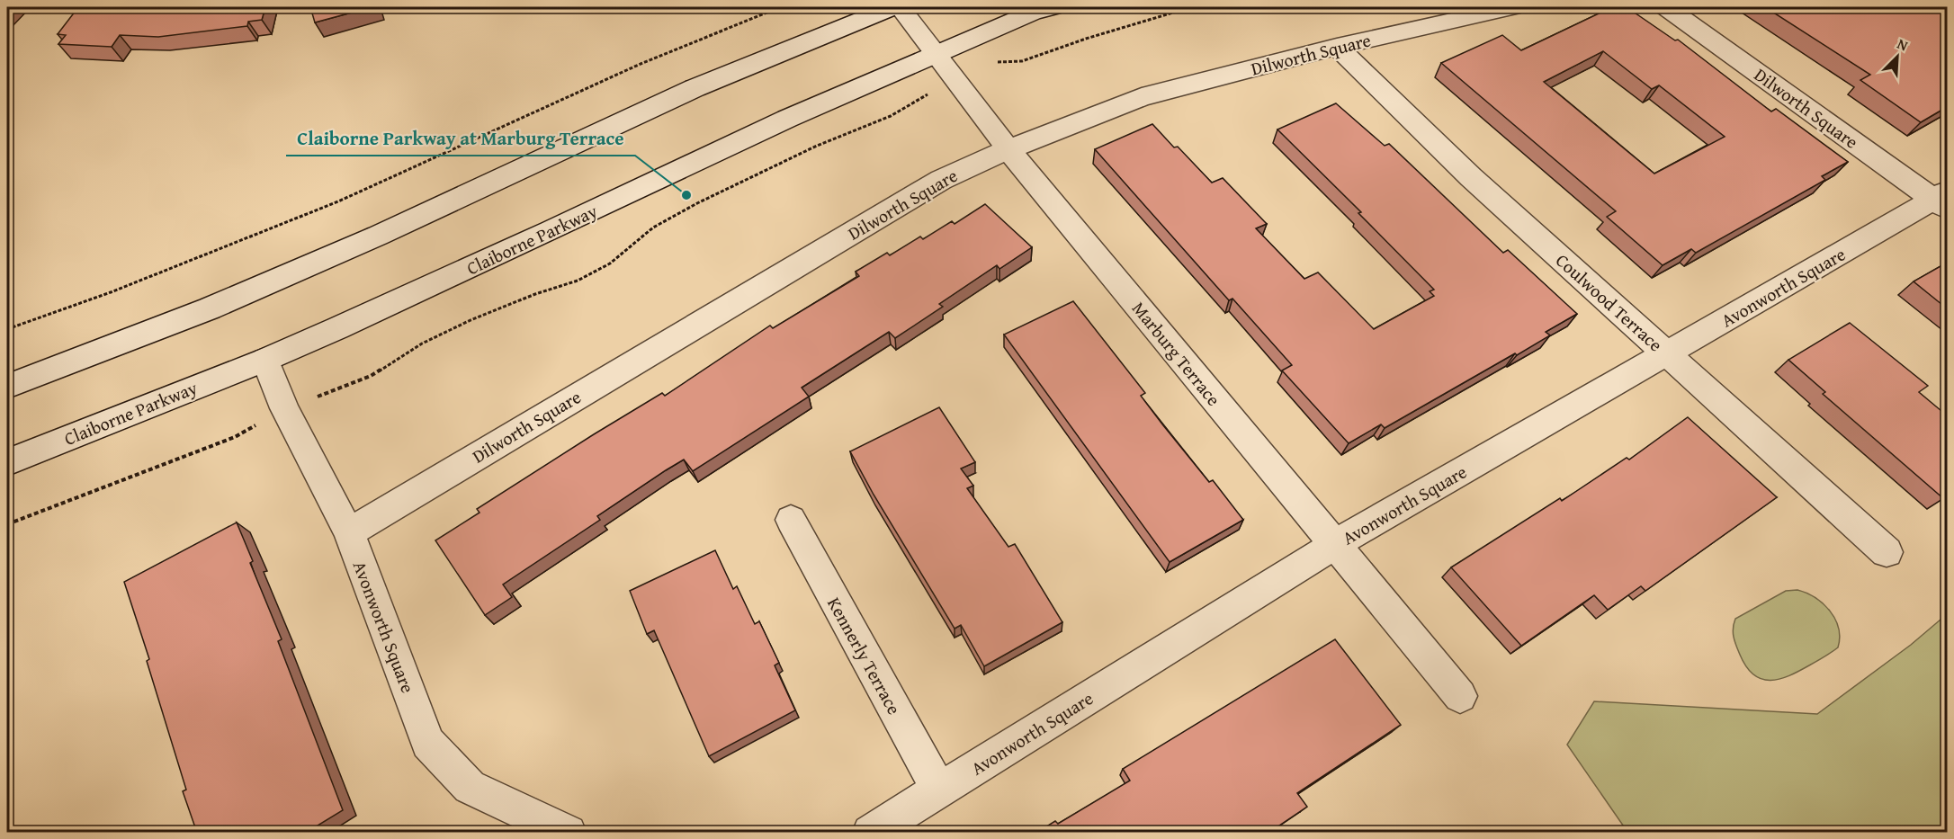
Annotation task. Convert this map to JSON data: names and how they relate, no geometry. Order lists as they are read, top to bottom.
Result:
{
  "streets": {
    "street": [
      "Dilworth Square",
      "Claiborne Parkway",
      "Avonworth Square",
      "Coulwood Terrace",
      "Marburg Terrace",
      "Kennerly Terrace"
    ]
  },
  "crossings": [
    ["Dilworth Square", "Avonworth Square"],
    ["Dilworth Square", "Coulwood Terrace"],
    ["Dilworth Square", "Marburg Terrace"],
    ["Claiborne Parkway", "Avonworth Square"],
    ["Claiborne Parkway", "Marburg Terrace"],
    ["Avonworth Square", "Coulwood Terrace"],
    ["Avonworth Square", "Marburg Terrace"],
    ["Avonworth Square", "Kennerly Terrace"]
  ],
  "places": ["Claiborne Parkway at Marburg Terrace"],
  "north": "top right"
}
